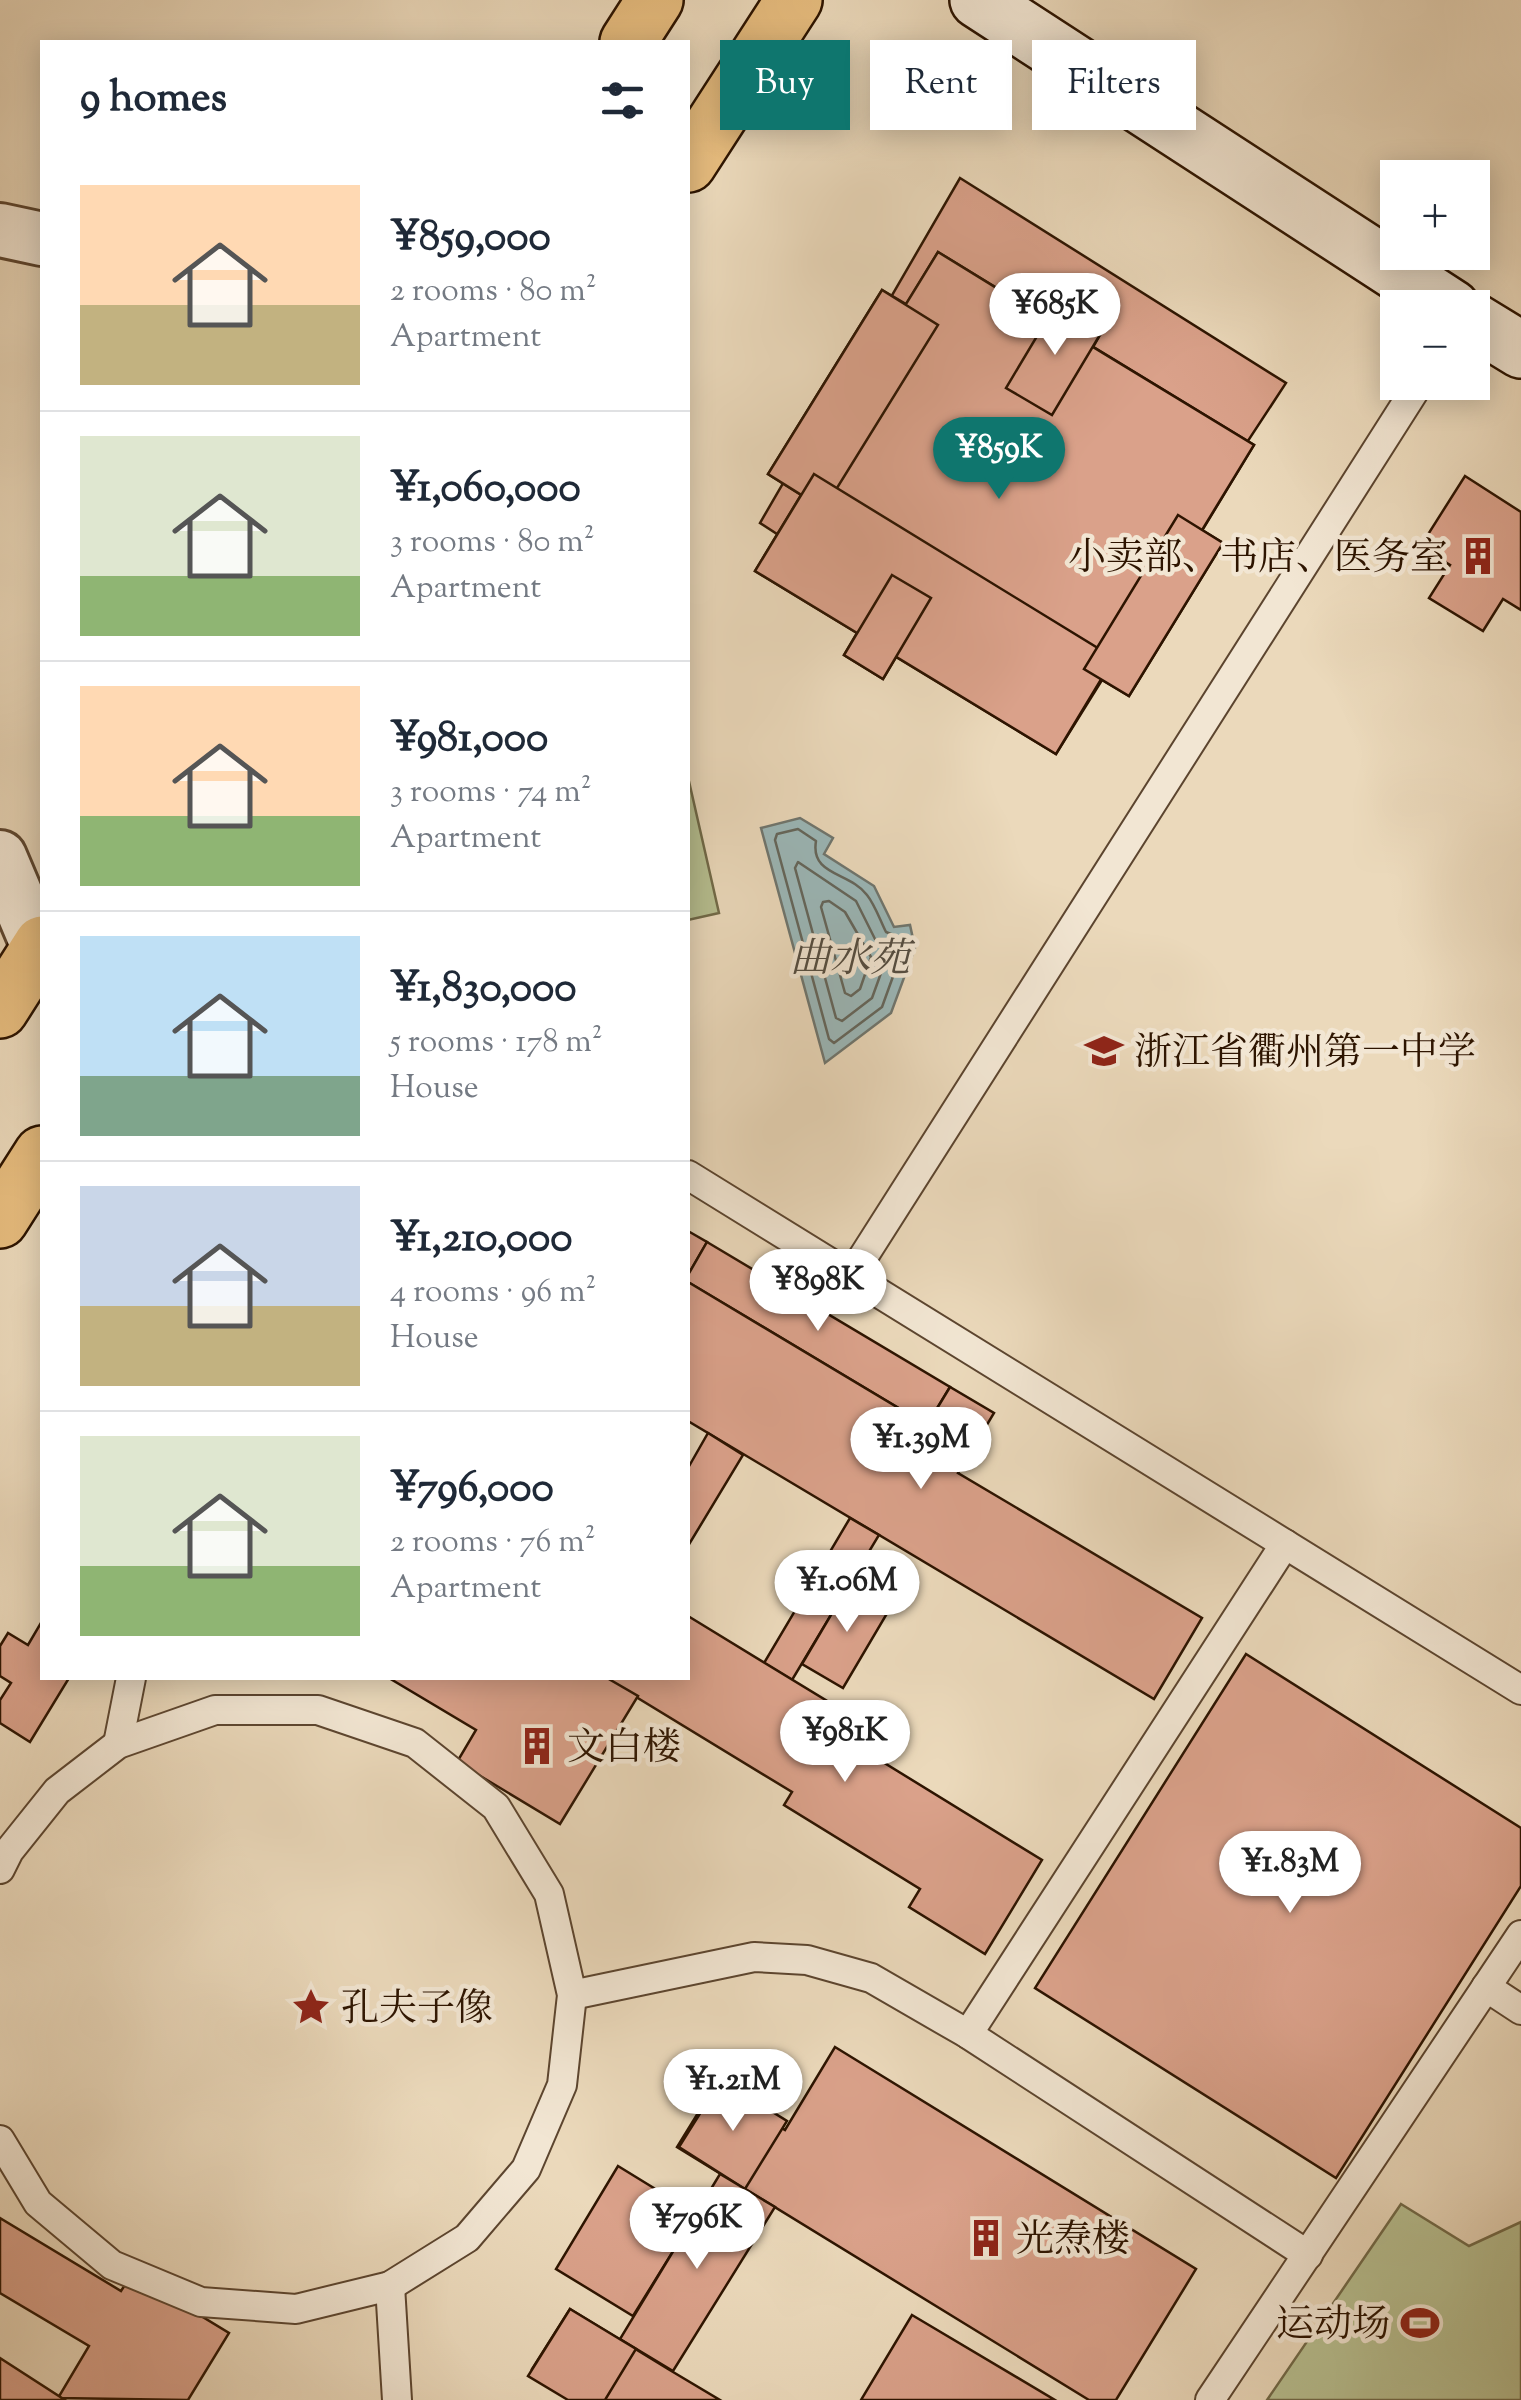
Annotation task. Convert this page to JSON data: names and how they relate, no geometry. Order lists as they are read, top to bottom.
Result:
{
  "water": ["曲水苑"],
  "places": {
    "building": ["小卖部、书店、医务室", "文白楼", "光焘楼"],
    "school or university": ["浙江省衢州第一中学"],
    "place": ["孔夫子像"],
    "sports": ["运动场"]
  },
  "page": {
    "chip": ["Buy", "Rent", "Filters"],
    "heading": "9 homes",
    "map_buttons": ["+", "−"],
    "list": [
      {
        "name": "¥859,000",
        "note": "2 rooms · 80 m² · Apartment"
      },
      {
        "name": "¥1,060,000",
        "note": "3 rooms · 80 m² · Apartment"
      },
      {
        "name": "¥981,000",
        "note": "3 rooms · 74 m² · Apartment"
      },
      {
        "name": "¥1,830,000",
        "note": "5 rooms · 178 m² · House"
      },
      {
        "name": "¥1,210,000",
        "note": "4 rooms · 96 m² · House"
      },
      {
        "name": "¥796,000",
        "note": "2 rooms · 76 m² · Apartment"
      }
    ],
    "price": [
      "¥685K",
      "¥859K",
      "¥898K",
      "¥1.39M",
      "¥1.06M",
      "¥981K",
      "¥1.83M",
      "¥1.21M",
      "¥796K"
    ]
  }
}
